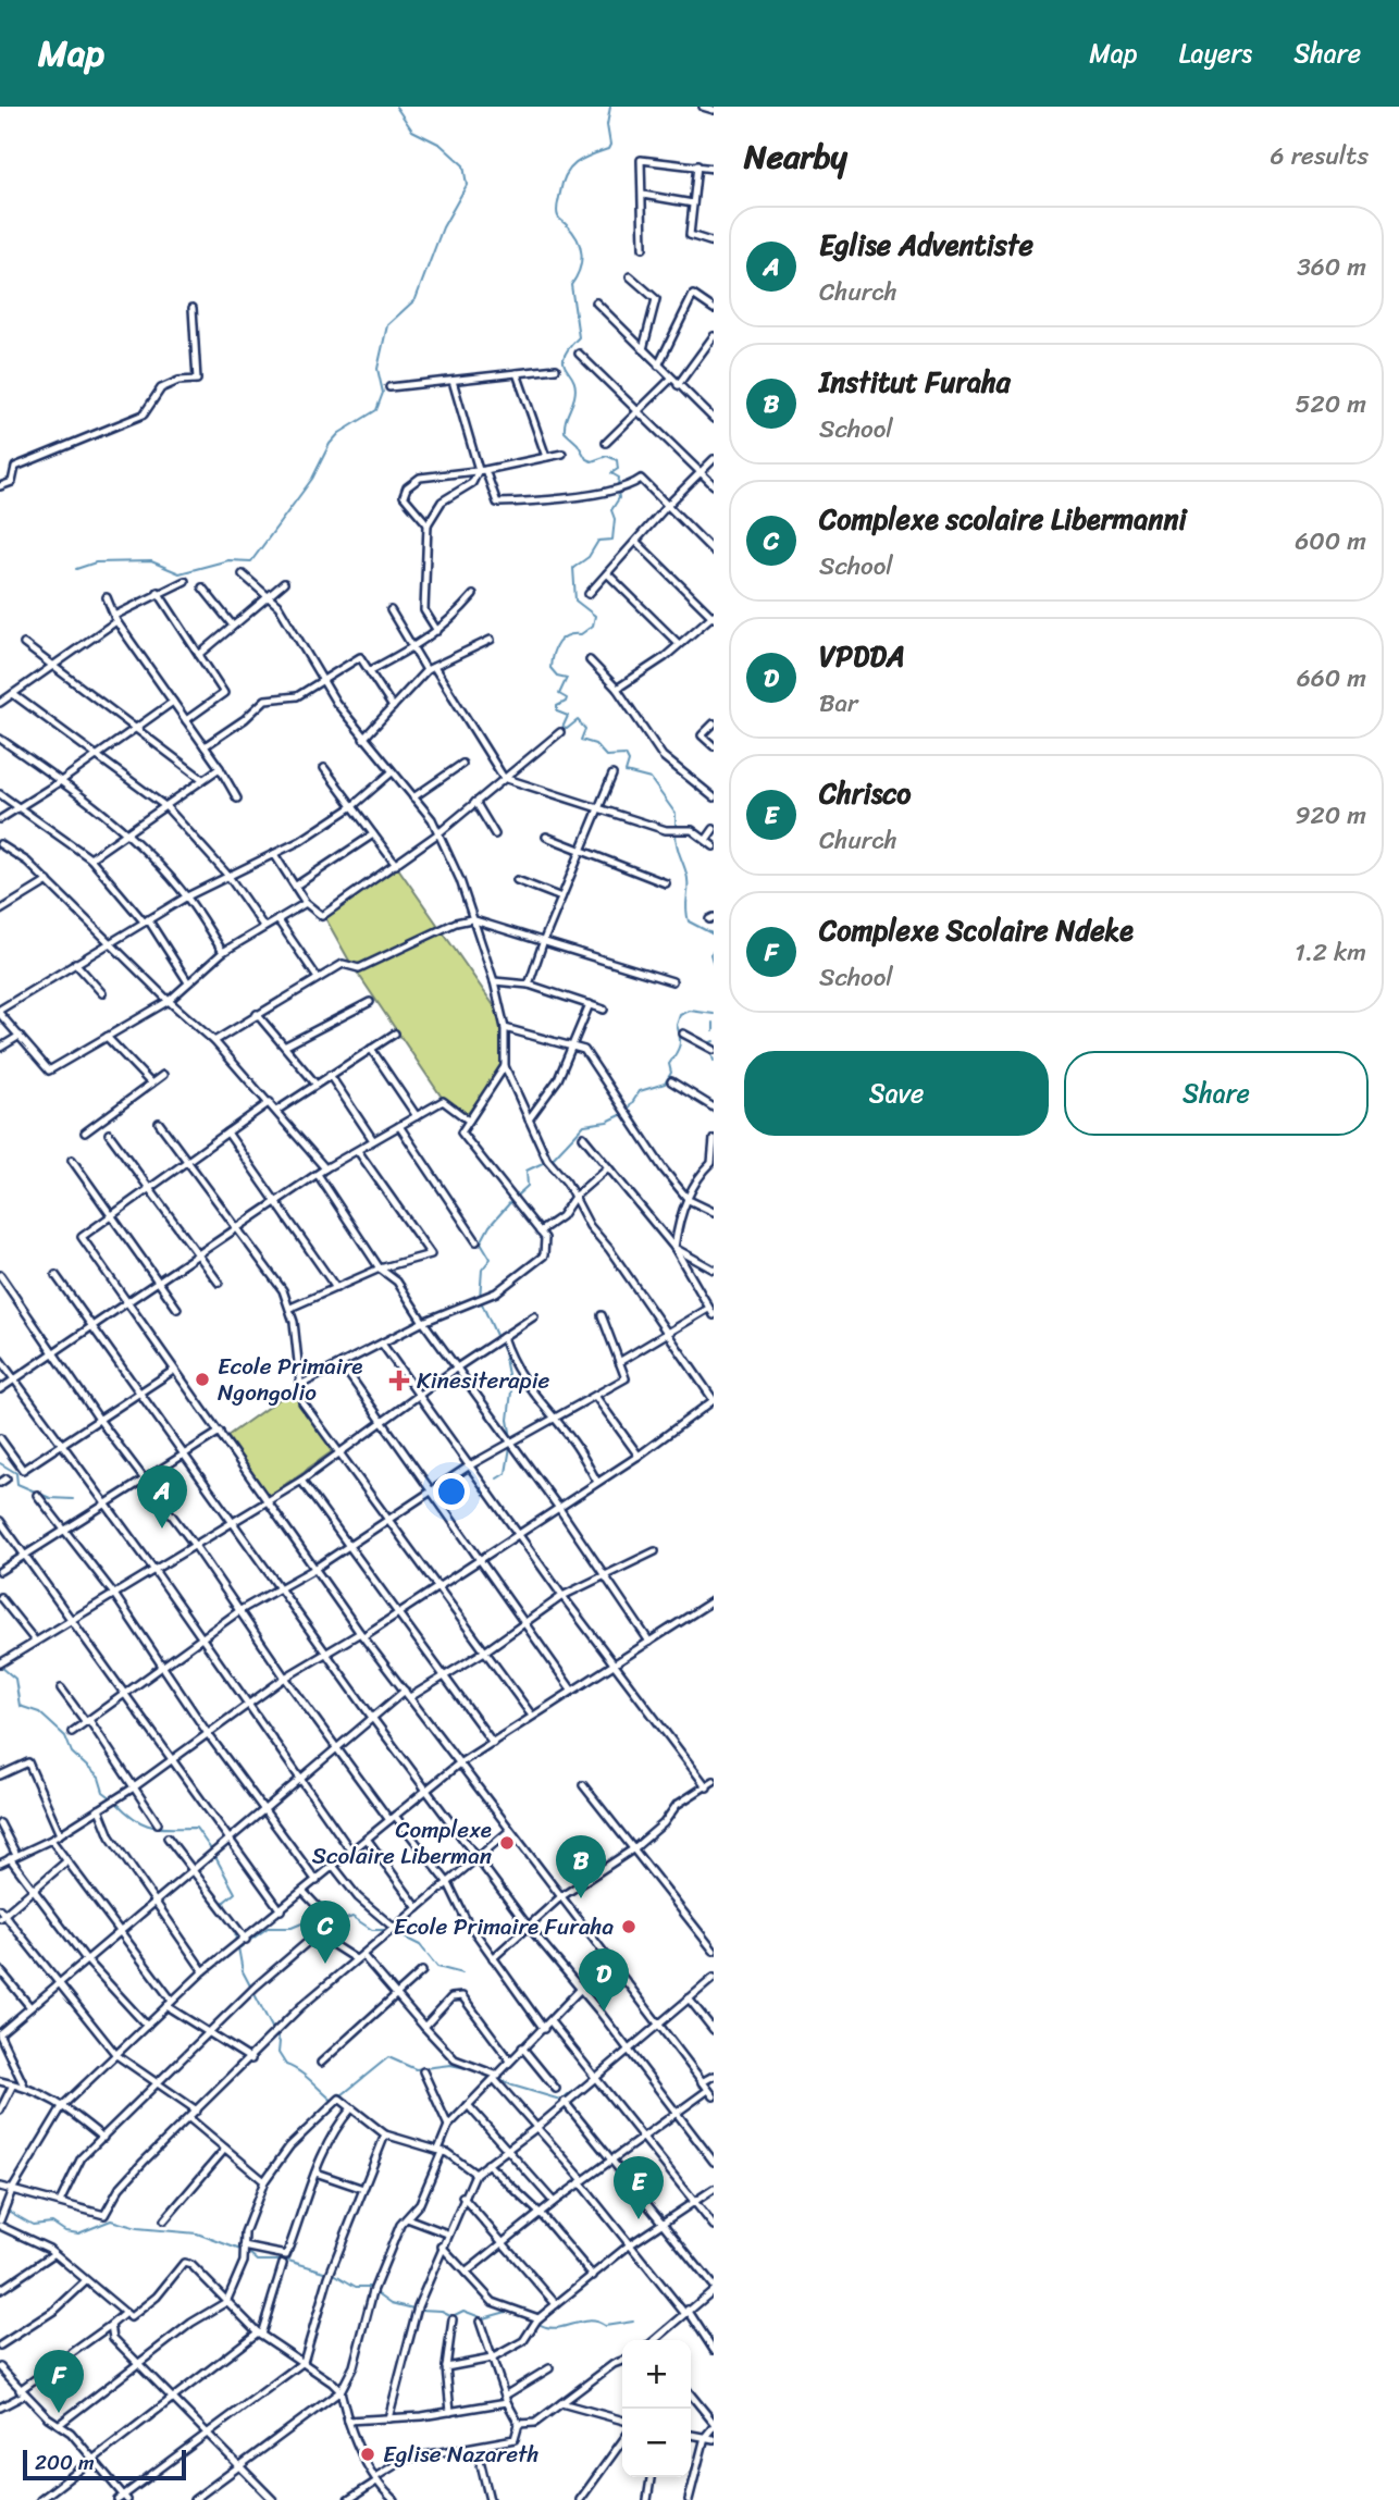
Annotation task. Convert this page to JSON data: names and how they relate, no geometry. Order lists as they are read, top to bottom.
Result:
{
  "places": {
    "other": [
      "Ecole Primaire Ngongolio",
      "Complexe Scolaire Liberman",
      "Ecole Primaire Furaha",
      "Eglise Nazareth"
    ],
    "health": ["Kinesiterapie"]
  },
  "scale_bar": "200 m",
  "page": {
    "header": "Map",
    "nav": ["Map", "Layers", "Share"],
    "heading": ["Nearby", "6 results"],
    "list": [
      {
        "mark": "A",
        "name": "Eglise Adventiste",
        "note": "Church",
        "value": "360 m"
      },
      {
        "mark": "B",
        "name": "Institut Furaha",
        "note": "School",
        "value": "520 m"
      },
      {
        "mark": "C",
        "name": "Complexe scolaire Libermanni",
        "note": "School",
        "value": "600 m"
      },
      {
        "mark": "D",
        "name": "VPDDA",
        "note": "Bar",
        "value": "660 m"
      },
      {
        "mark": "E",
        "name": "Chrisco",
        "note": "Church",
        "value": "920 m"
      },
      {
        "mark": "F",
        "name": "Complexe Scolaire Ndeke",
        "note": "School",
        "value": "1.2 km"
      }
    ],
    "buttons": ["Save", "Share"],
    "pins": [
      "A",
      "B",
      "C",
      "D",
      "E",
      "F"
    ],
    "map_buttons": ["+", "−"],
    "scale": "200 m"
  }
}
